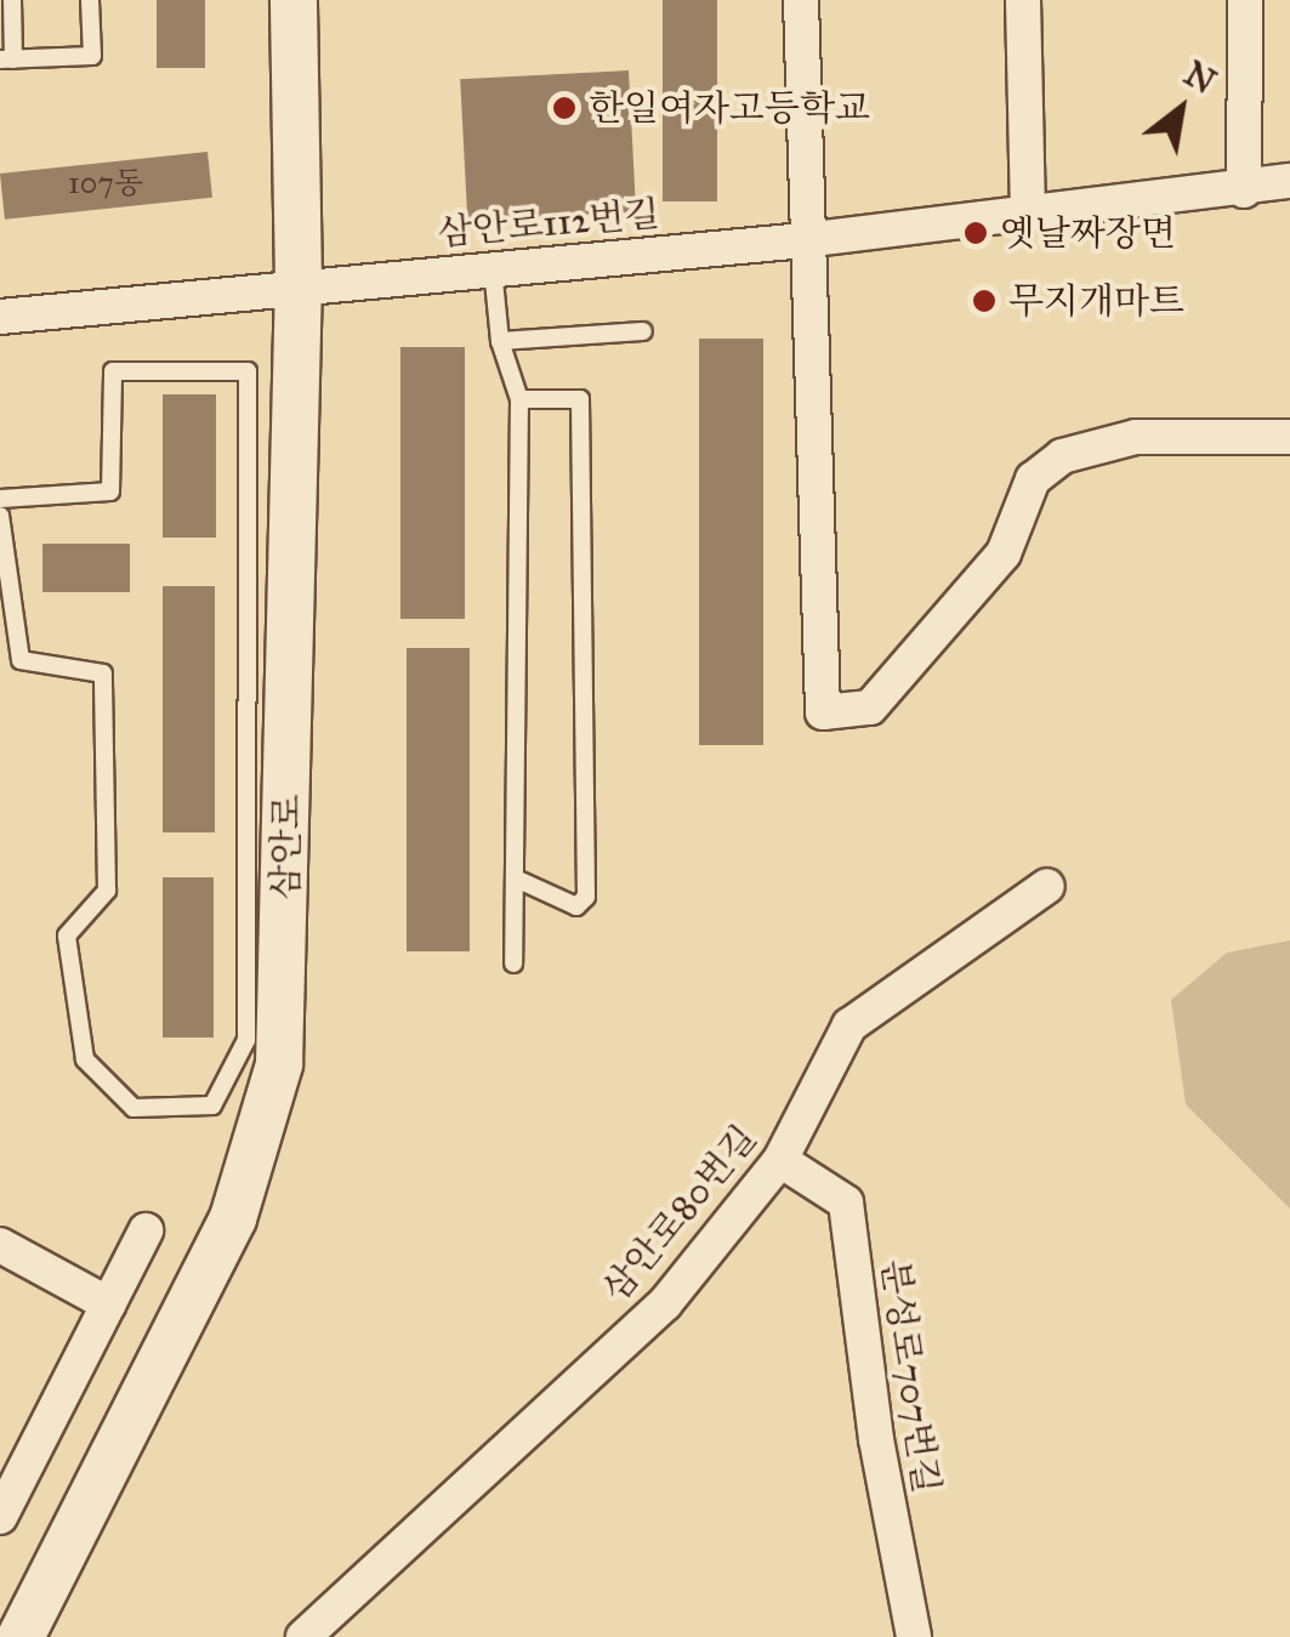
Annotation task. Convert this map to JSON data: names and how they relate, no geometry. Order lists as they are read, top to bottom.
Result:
{
  "streets": {
    "main road": ["삼안로"],
    "street": ["삼안로112번길", "삼안로80번길", "분성로707번길"]
  },
  "crossings": [
    ["삼안로112번길", "삼안로"],
    ["삼안로80번길", "분성로707번길"]
  ],
  "places": ["한일여자고등학교", "옛날짜장면", "무지개마트"],
  "house_numbers": ["107동"],
  "north": "top right"
}
